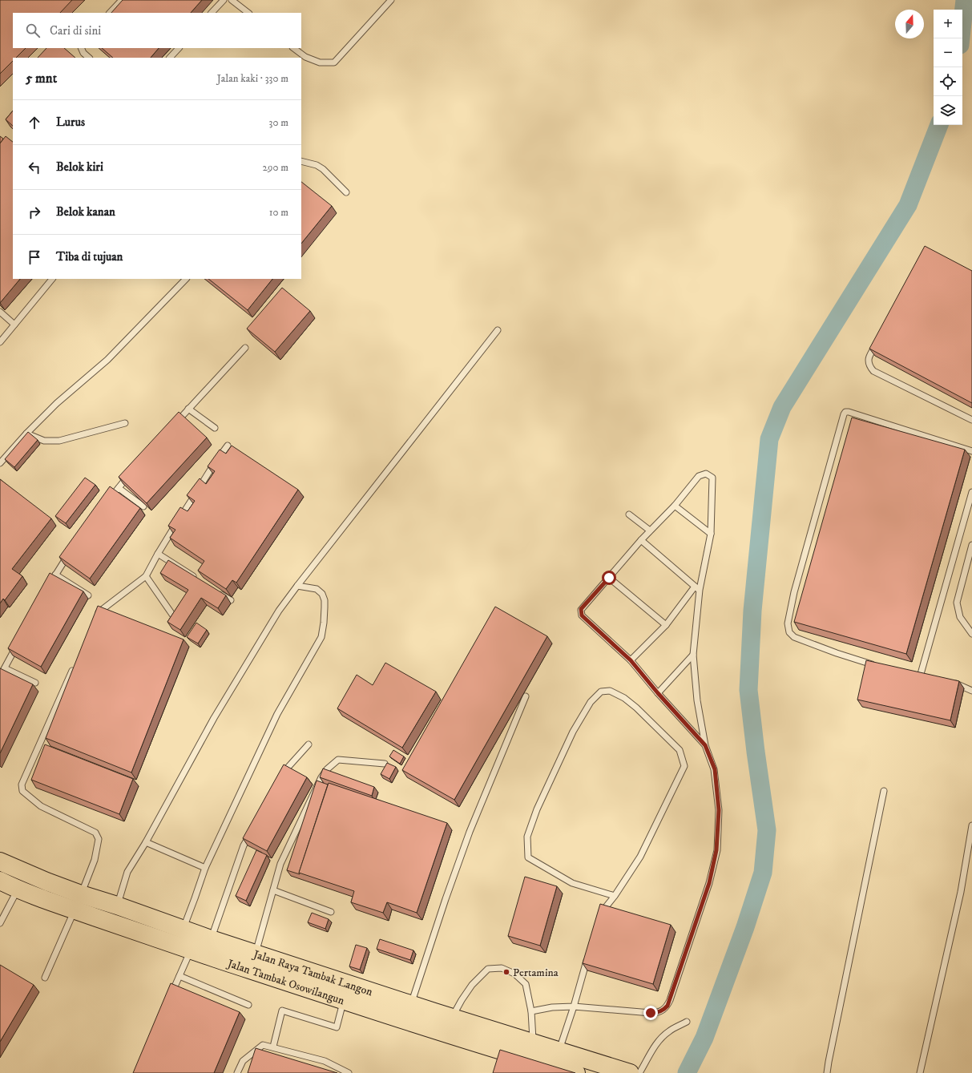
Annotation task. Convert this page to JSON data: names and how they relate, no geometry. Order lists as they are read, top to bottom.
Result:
{
  "streets": {
    "highway": ["Jalan Raya Tambak Langon", "Jalan Tambak Osowilangun"]
  },
  "crossings": [
    ["Jalan Raya Tambak Langon", "Jalan Tambak Osowilangun"]
  ],
  "places": ["Pertamina"],
  "north": "top",
  "page": {
    "map_buttons": ["+", "−"],
    "search": "Cari di sini",
    "heading": ["5 mnt", "Jalan kaki · 330 m"],
    "list": [
      ["Lurus", "30 m"],
      ["Belok kiri", "290 m"],
      ["Belok kanan", "10 m"],
      "Tiba di tujuan"
    ]
  }
}
